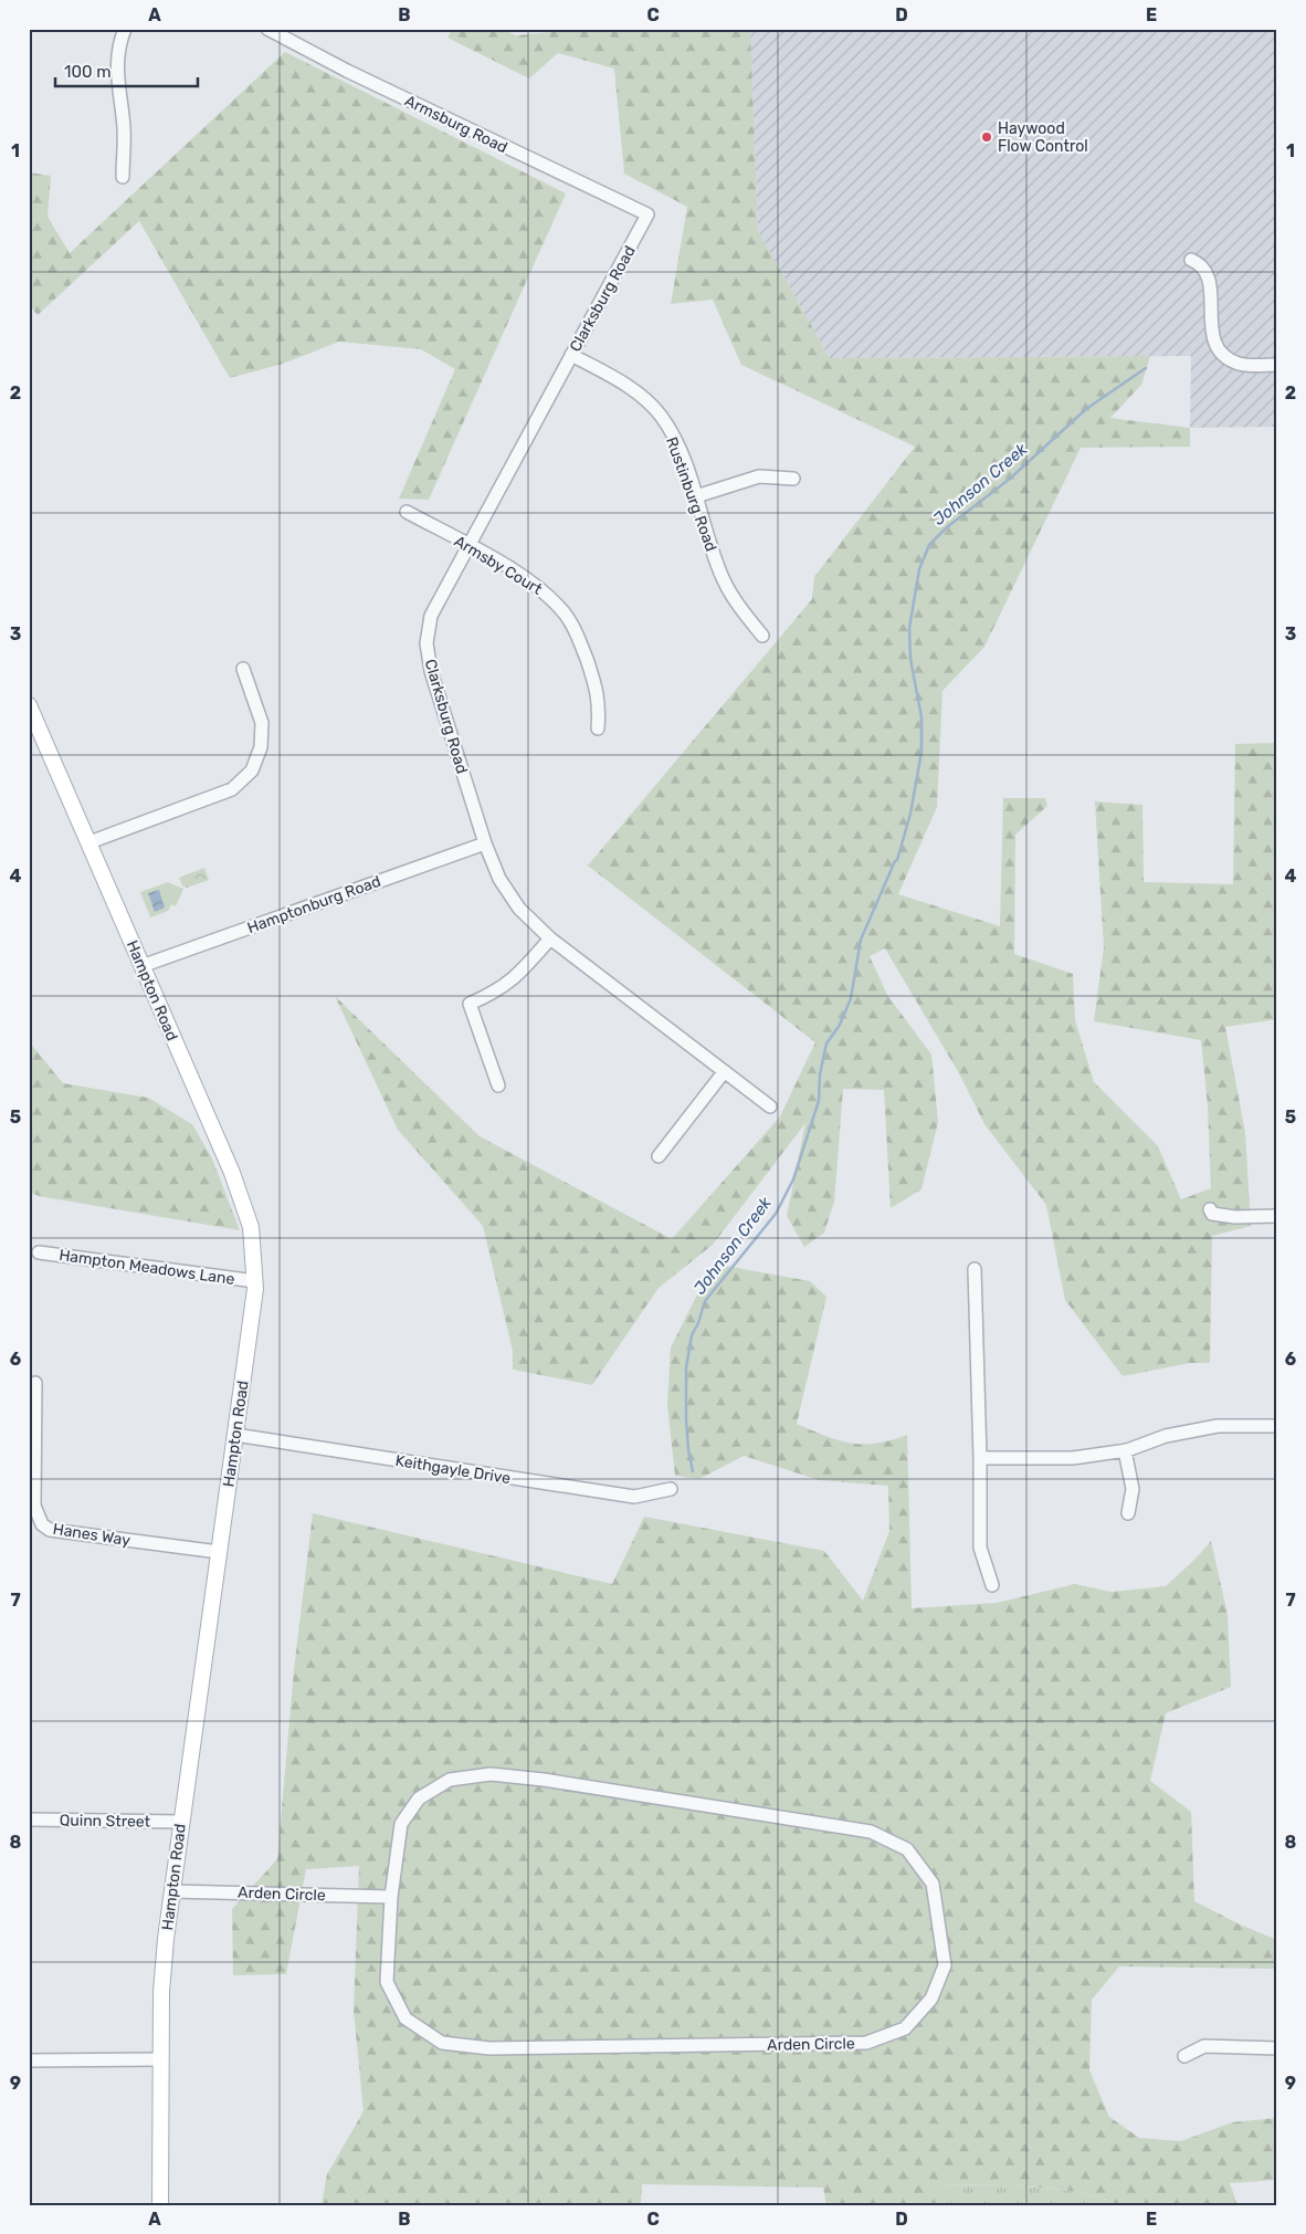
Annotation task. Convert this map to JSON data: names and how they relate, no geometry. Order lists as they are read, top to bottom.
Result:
{
  "streets": {
    "main road": ["Hampton Road"],
    "street": [
      "Armsburg Road",
      "Clarksburg Road",
      "Rustinburg Road",
      "Armsby Court",
      "Hamptonburg Road",
      "Hampton Meadows Lane",
      "Keithgayle Drive",
      "Hanes Way",
      "Quinn Street",
      "Arden Circle"
    ]
  },
  "crossings": [
    ["Armsburg Road", "Clarksburg Road"],
    ["Clarksburg Road", "Rustinburg Road"],
    ["Clarksburg Road", "Armsby Court"],
    ["Clarksburg Road", "Hamptonburg Road"],
    ["Hamptonburg Road", "Hampton Road"],
    ["Hampton Road", "Hampton Meadows Lane"],
    ["Hampton Road", "Keithgayle Drive"],
    ["Hampton Road", "Hanes Way"],
    ["Hampton Road", "Quinn Street"],
    ["Hampton Road", "Arden Circle"]
  ],
  "water": ["Johnson Creek"],
  "places": ["Haywood Flow Control"],
  "scale_bar": "100 m",
  "grid": {
    "columns": [
      "A",
      "B",
      "C",
      "D",
      "E"
    ],
    "rows": [
      "1",
      "2",
      "3",
      "4",
      "5",
      "6",
      "7",
      "8",
      "9"
    ]
  }
}
